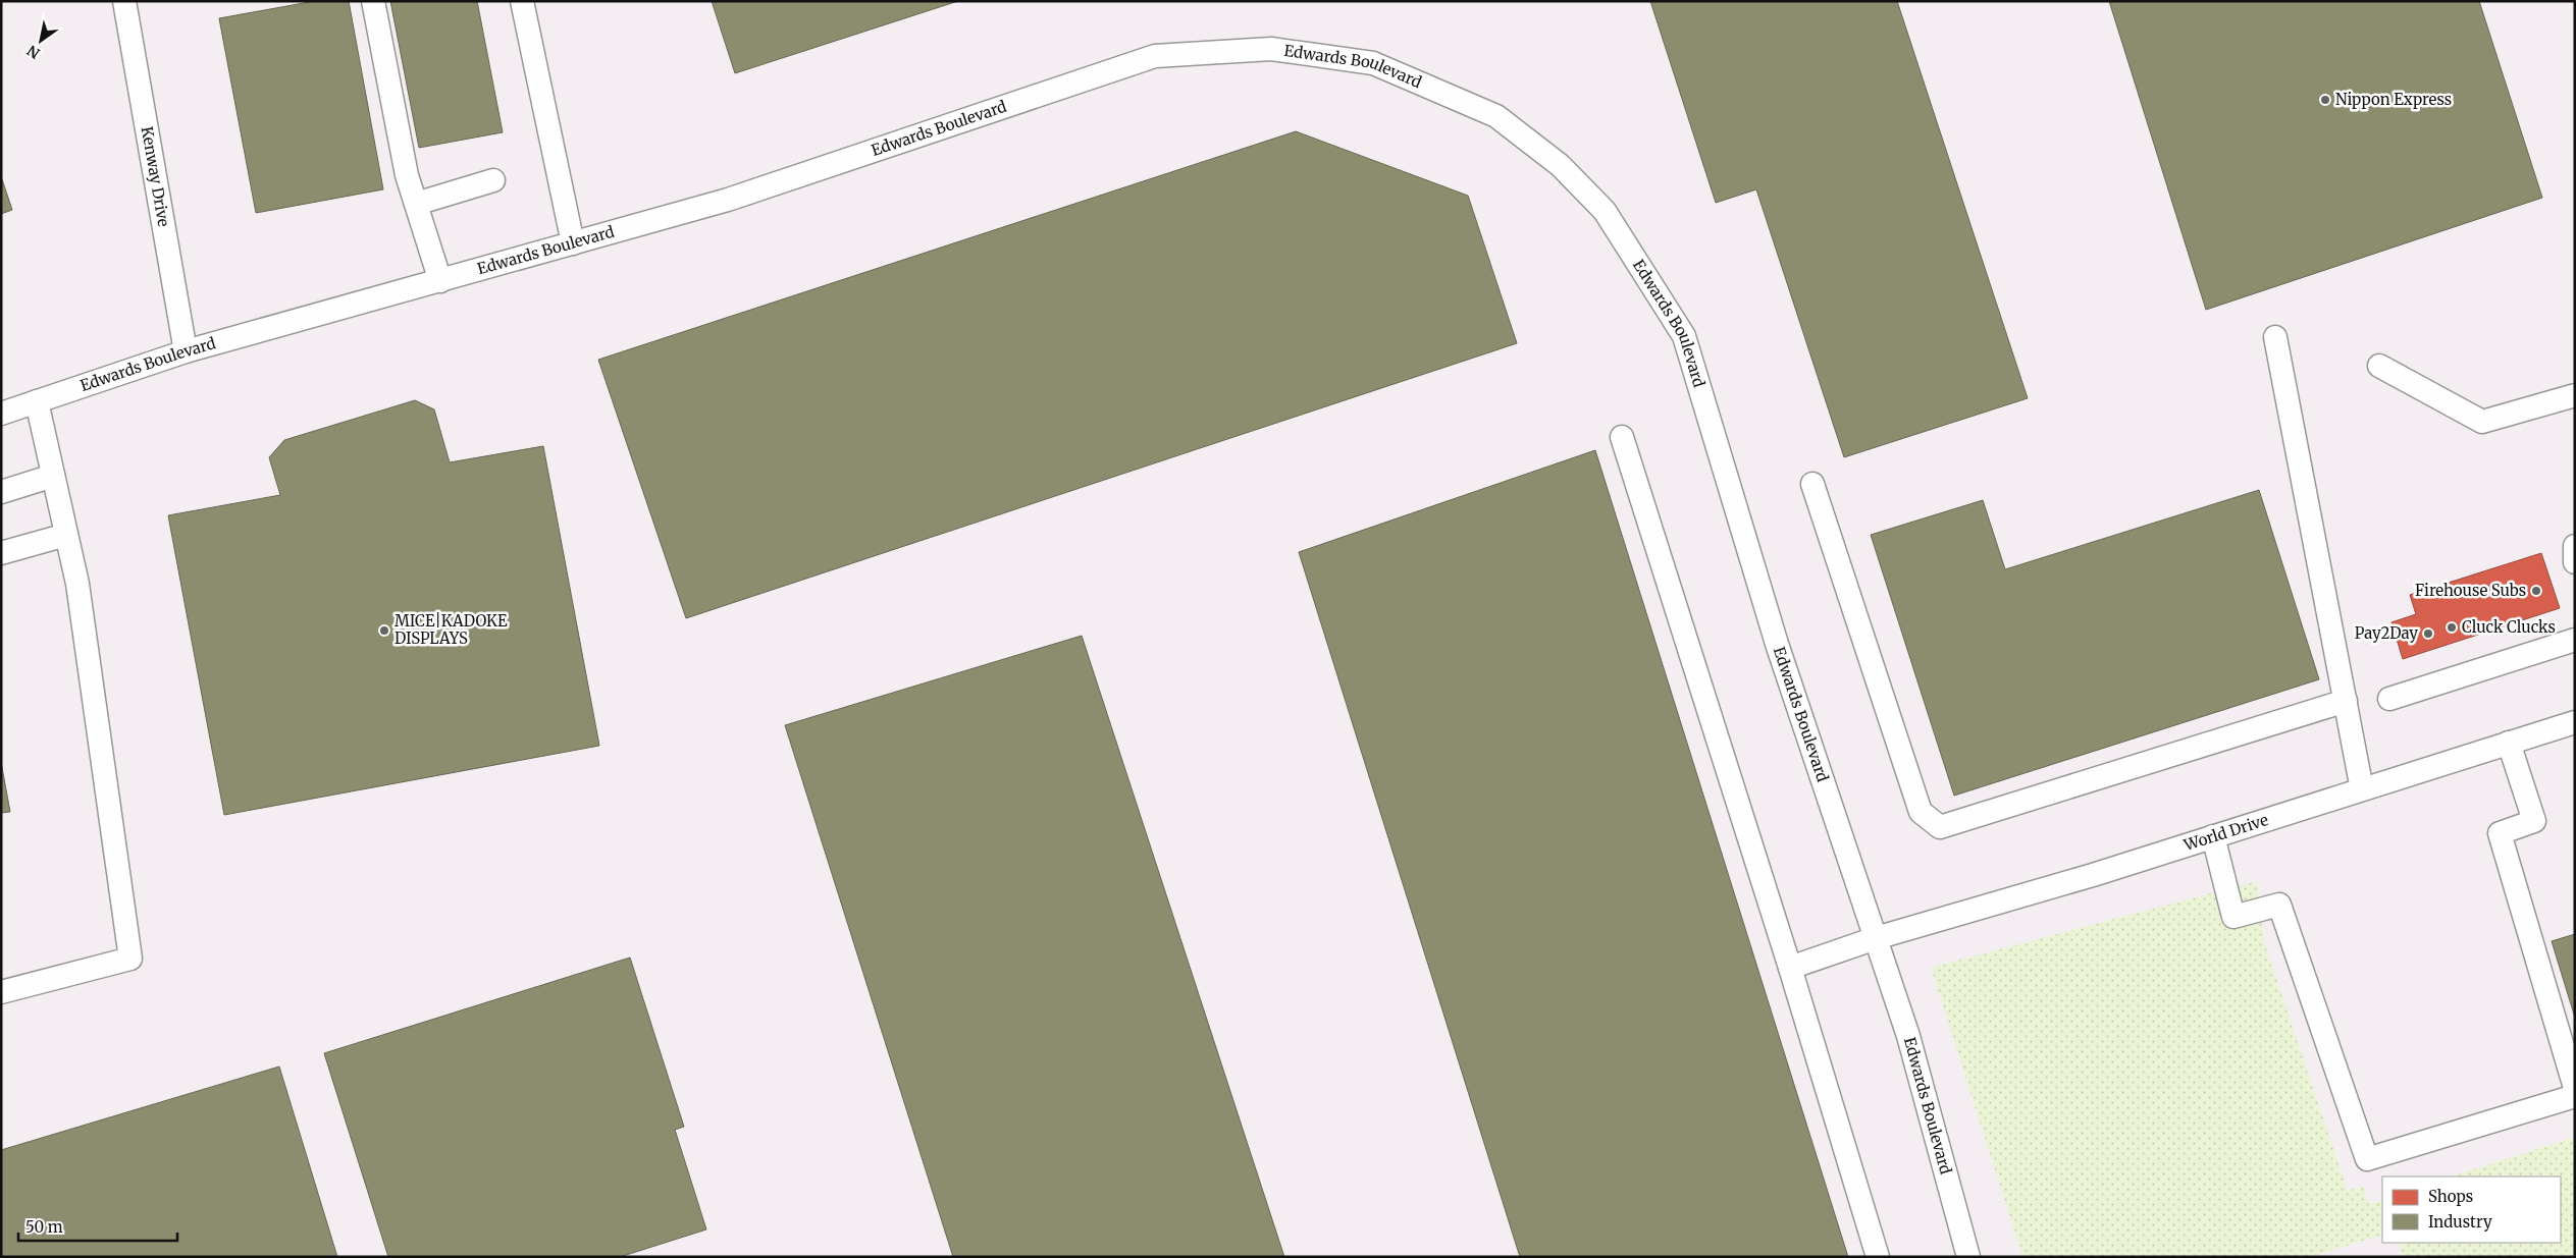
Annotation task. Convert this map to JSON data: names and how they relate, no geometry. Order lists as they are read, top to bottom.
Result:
{
  "streets": {
    "street": ["Edwards Boulevard", "Kenway Drive", "World Drive"]
  },
  "crossings": [
    ["Edwards Boulevard", "Kenway Drive"],
    ["Edwards Boulevard", "World Drive"]
  ],
  "places": [
    "Nippon Express",
    "Firehouse Subs",
    "Cluck Clucks",
    "MICE|KADOKE DISPLAYS",
    "Pay2Day"
  ],
  "legend": ["Shops", "Industry"],
  "scale_bar": "50 m",
  "north": "bottom left"
}
